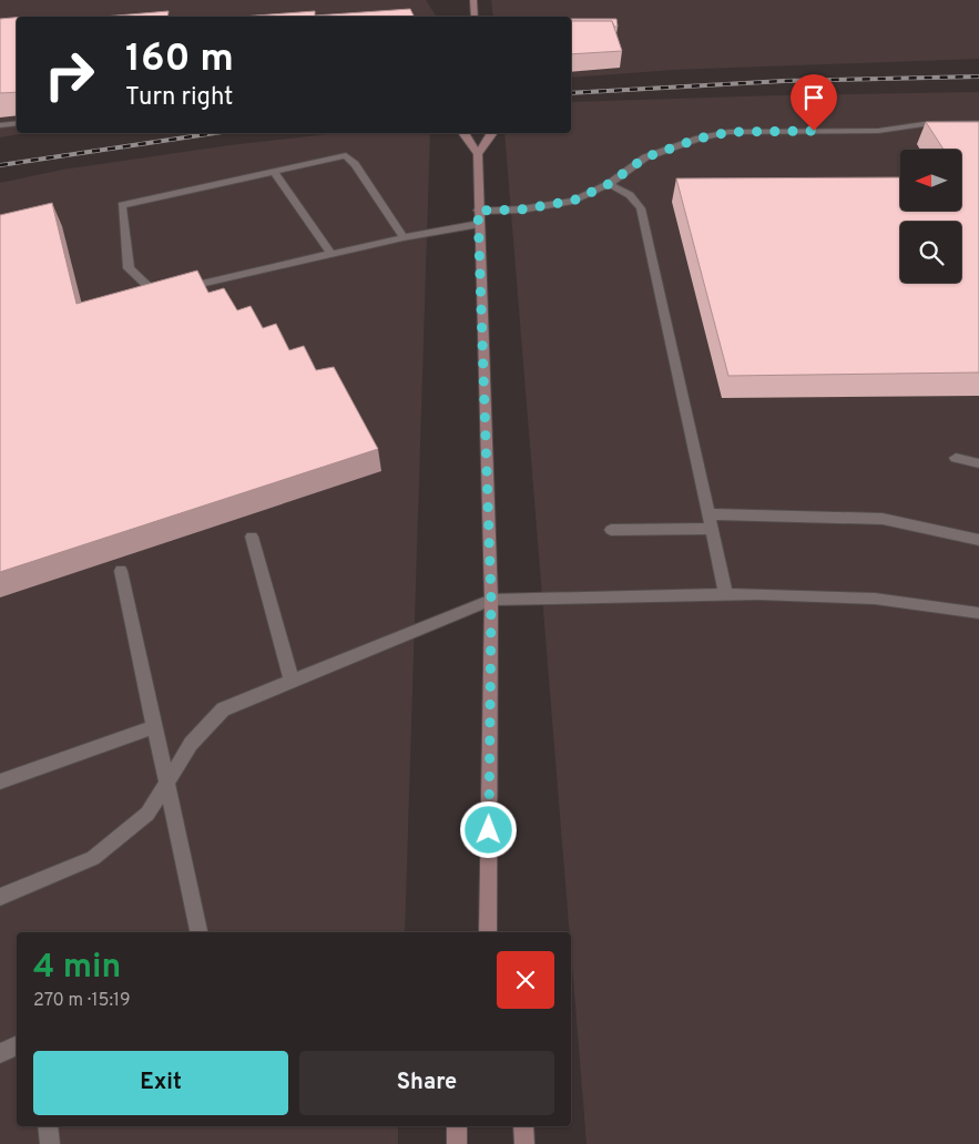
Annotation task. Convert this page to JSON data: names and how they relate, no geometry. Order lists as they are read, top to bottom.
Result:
{
  "north": "left",
  "page": {
    "turn": ["160 m", "Turn right"],
    "heading": ["4 min", "270 m · 15:19"],
    "buttons": ["Exit", "Share"]
  }
}
